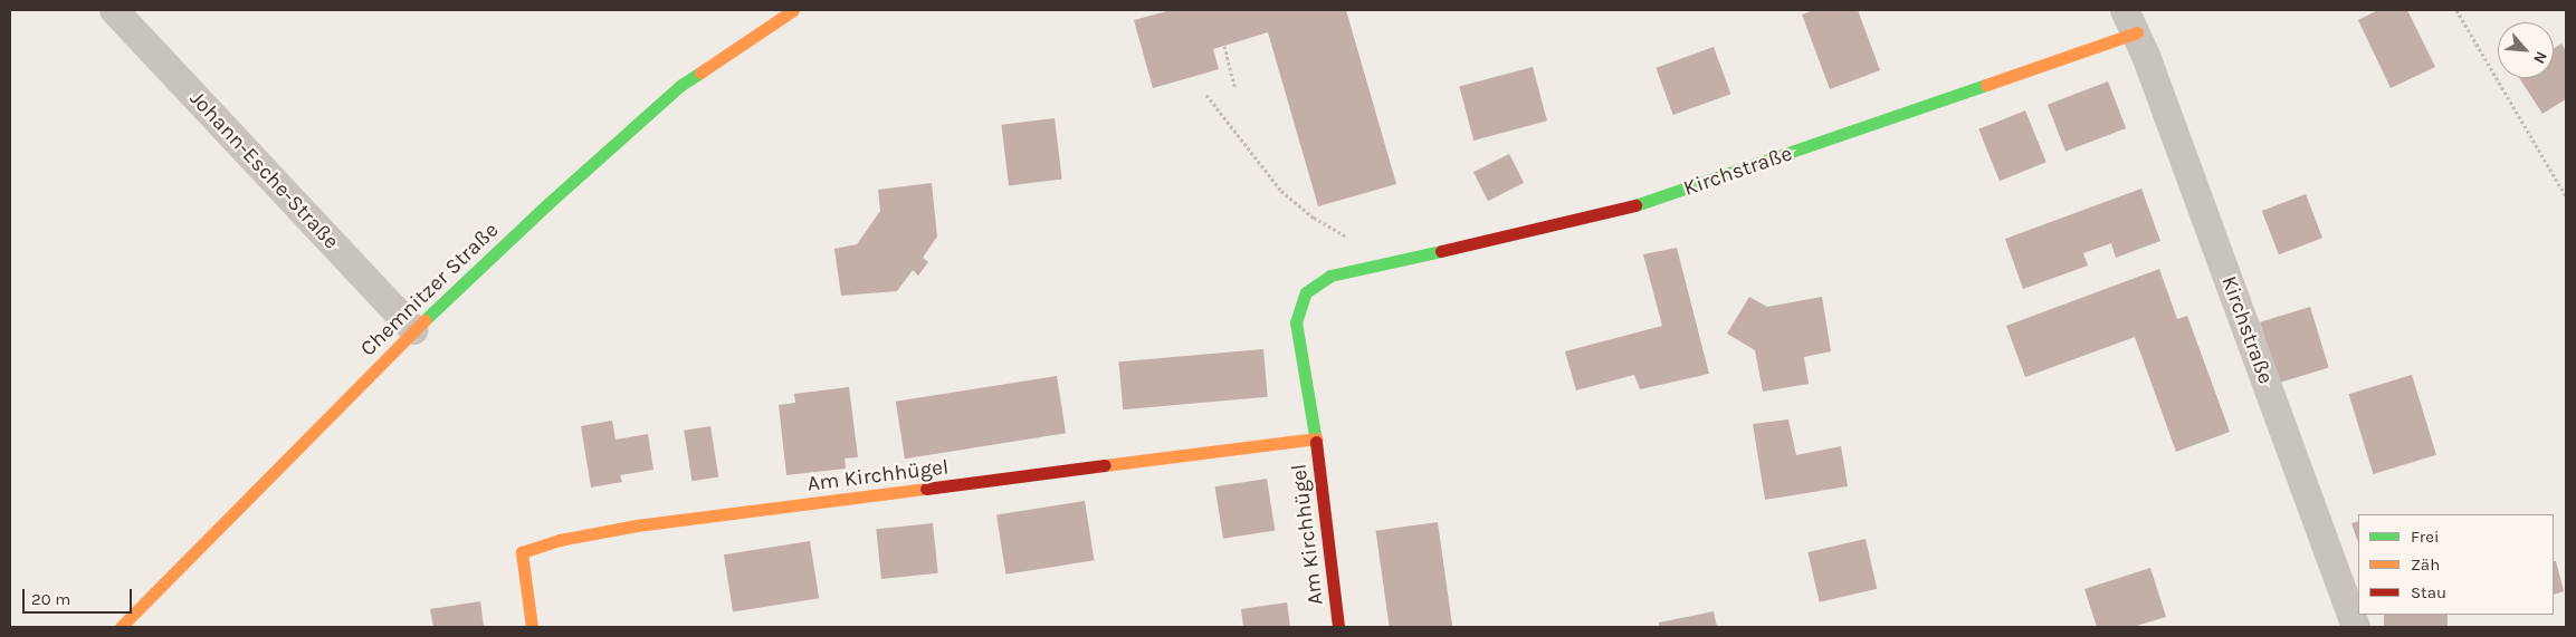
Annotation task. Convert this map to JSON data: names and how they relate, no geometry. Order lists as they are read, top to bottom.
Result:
{
  "streets": {
    "street": [
      "Johann-Esche-Straße",
      "Kirchstraße",
      "Chemnitzer Straße",
      "Am Kirchhügel"
    ]
  },
  "crossings": [
    ["Johann-Esche-Straße", "Chemnitzer Straße"],
    ["Kirchstraße", "Am Kirchhügel"]
  ],
  "legend": ["Frei", "Zäh", "Stau"],
  "scale_bar": "20 m",
  "north": "bottom right"
}
